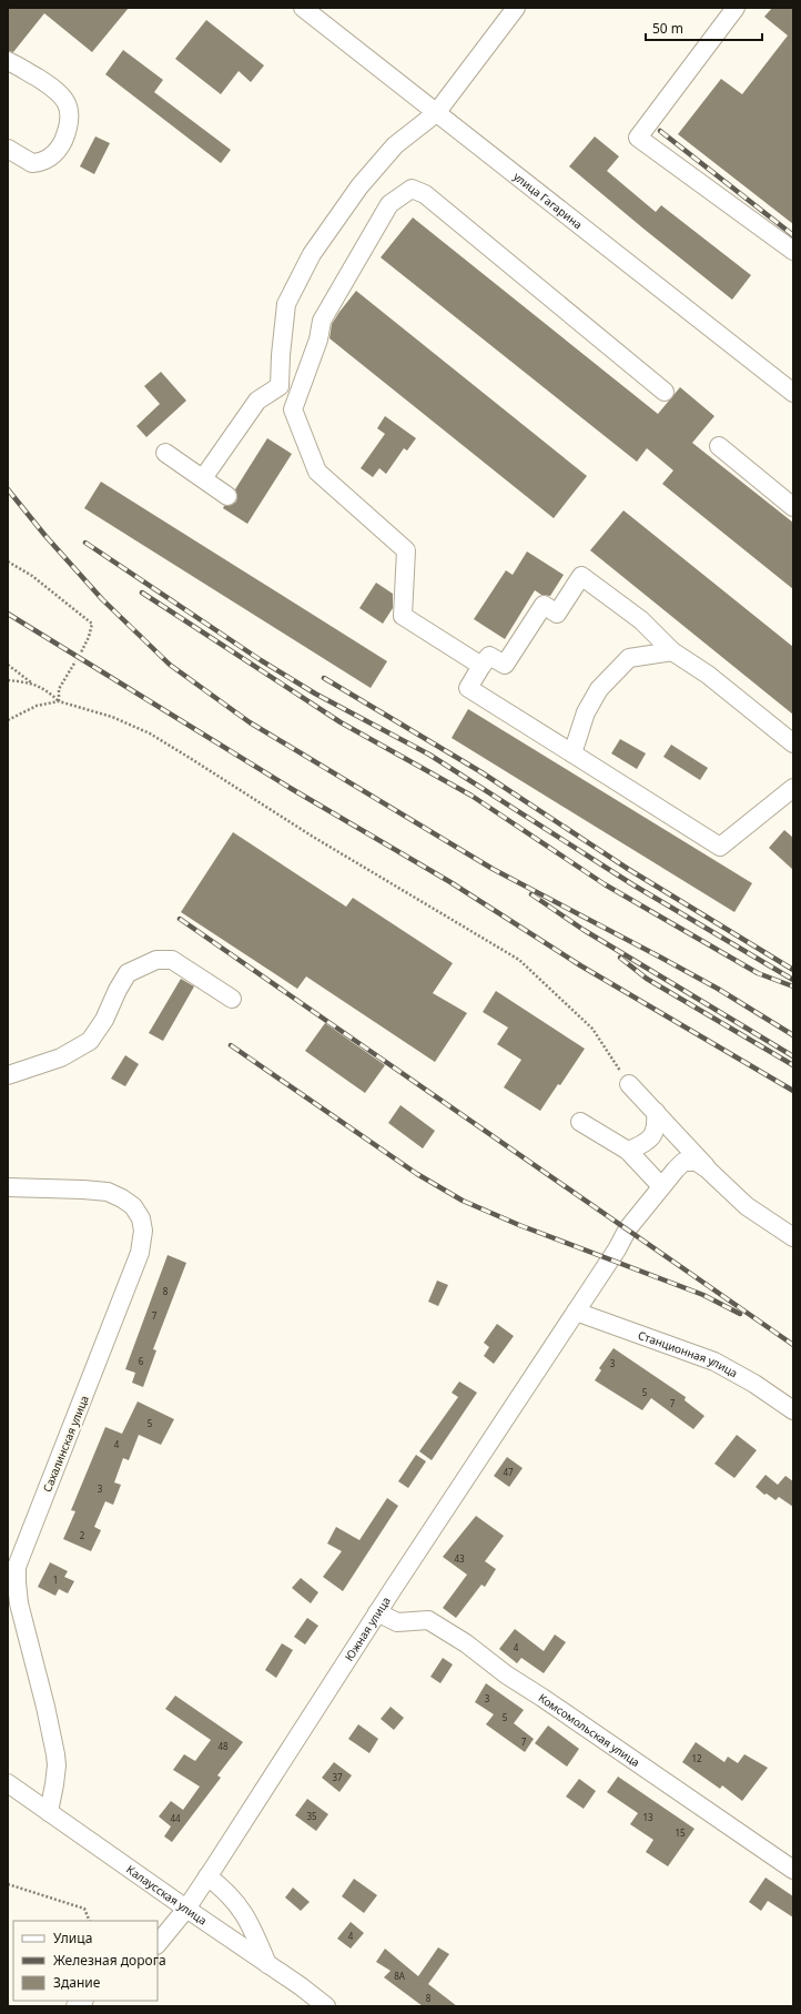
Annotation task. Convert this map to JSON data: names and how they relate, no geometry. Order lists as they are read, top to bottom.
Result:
{
  "streets": {
    "street": [
      "улица Гагарина",
      "Станционная улица",
      "Сахалинская улица",
      "Южная улица",
      "Комсомольская улица",
      "Калаусская улица"
    ]
  },
  "crossings": [
    ["Станционная улица", "Южная улица"],
    ["Сахалинская улица", "Калаусская улица"],
    ["Южная улица", "Комсомольская улица"],
    ["Южная улица", "Калаусская улица"]
  ],
  "house_numbers": [
    "8",
    "7",
    "6",
    "3",
    "5",
    "7",
    "5",
    "4",
    "47",
    "3",
    "2",
    "43",
    "1",
    "4",
    "3",
    "5",
    "7",
    "48",
    "12",
    "37",
    "35",
    "13",
    "44",
    "15",
    "4",
    "8А",
    "8"
  ],
  "legend": ["Улица", "Железная дорога", "Здание"],
  "scale_bar": "50 m"
}
